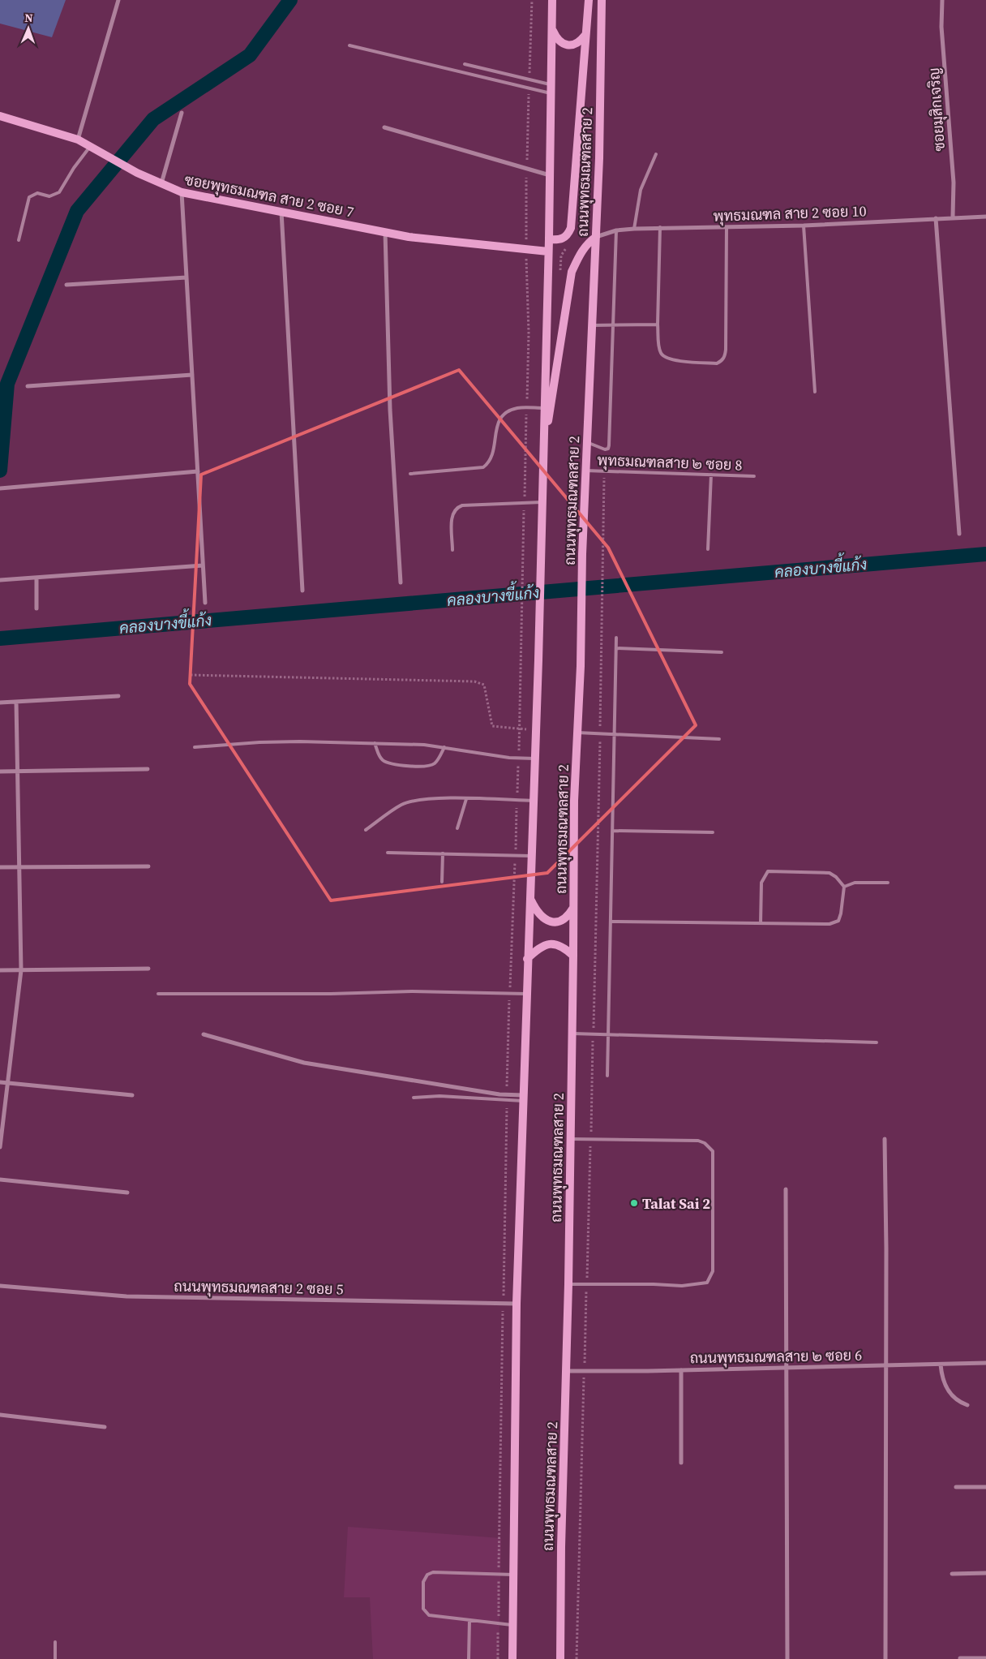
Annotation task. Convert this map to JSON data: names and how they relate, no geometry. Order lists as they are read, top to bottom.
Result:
{
  "streets": {
    "main road": ["ถนนพุทธมณฑลสาย 2", "ซอยพุทธมณฑล สาย 2 ซอย 7"],
    "street": [
      "ซอยมุสิกเจริญ",
      "พุทธมณฑล สาย 2 ซอย 10",
      "ถนนพุทธมณฑลสาย 2 ซอย 5",
      "ถนนพุทธมณฑลสาย ๒ ซอย 6"
    ],
    "lane": ["พุทธมณฑลสาย ๒ ซอย 8"]
  },
  "crossings": [
    ["ซอยมุสิกเจริญ", "พุทธมณฑล สาย 2 ซอย 10"],
    ["ถนนพุทธมณฑลสาย 2", "ซอยพุทธมณฑล สาย 2 ซอย 7"],
    ["ถนนพุทธมณฑลสาย 2", "พุทธมณฑล สาย 2 ซอย 10"],
    ["ถนนพุทธมณฑลสาย 2", "พุทธมณฑลสาย ๒ ซอย 8"],
    ["ถนนพุทธมณฑลสาย 2", "ถนนพุทธมณฑลสาย 2 ซอย 5"],
    ["ถนนพุทธมณฑลสาย 2", "ถนนพุทธมณฑลสาย ๒ ซอย 6"]
  ],
  "water": ["คลองบางขี้แก้ง"],
  "places": ["Talat Sai 2"],
  "north": "top"
}
